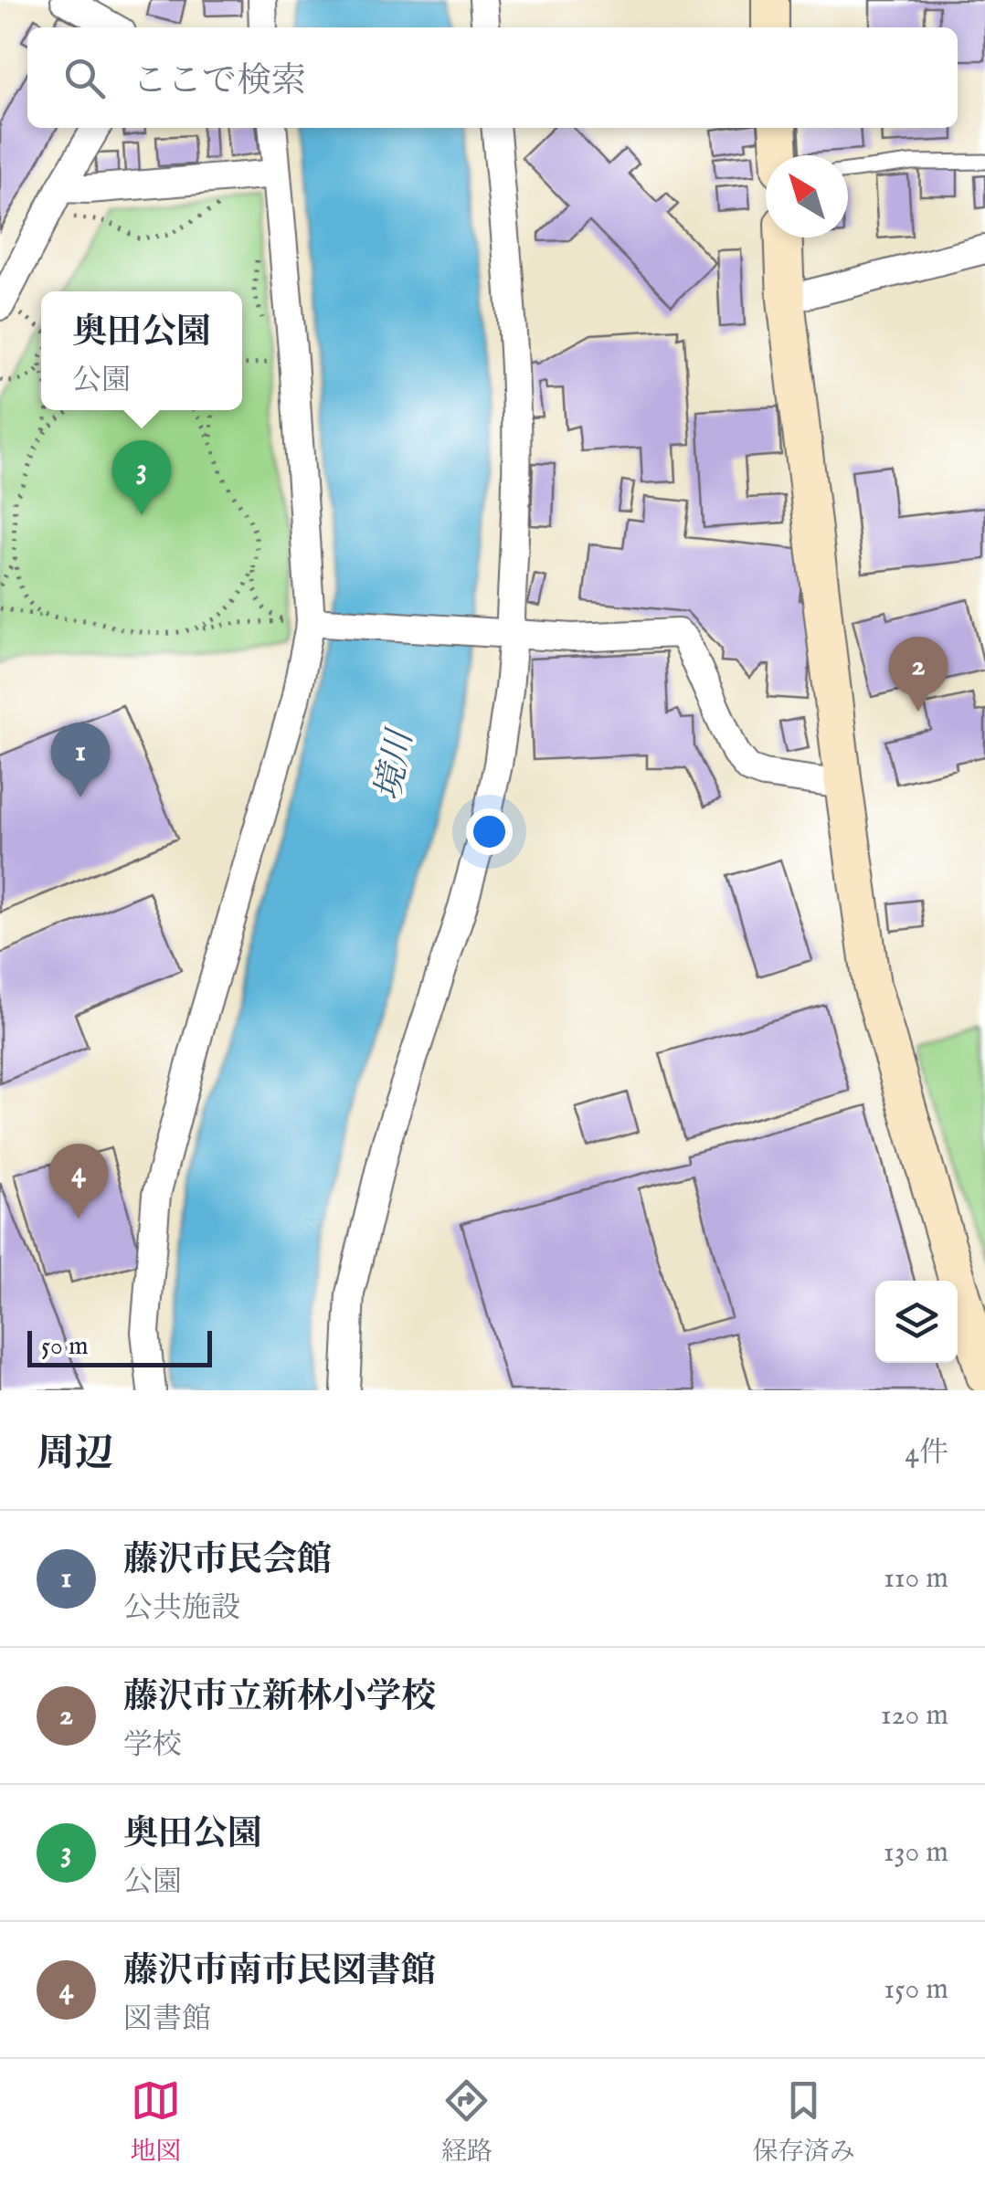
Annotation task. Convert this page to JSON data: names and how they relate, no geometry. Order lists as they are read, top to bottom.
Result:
{
  "water": ["境川"],
  "scale_bar": "50 m",
  "north": "top left",
  "page": {
    "search": "ここで検索",
    "popup": ["奥田公園", "公園"],
    "pins": [
      "3",
      "2",
      "1",
      "4"
    ],
    "scale": "50 m",
    "heading": ["周辺", "4件"],
    "list": [
      {
        "mark": "1",
        "name": "藤沢市民会館",
        "note": "公共施設",
        "value": "110 m"
      },
      {
        "mark": "2",
        "name": "藤沢市立新林小学校",
        "note": "学校",
        "value": "120 m"
      },
      {
        "mark": "3",
        "name": "奥田公園",
        "note": "公園",
        "value": "130 m"
      },
      {
        "mark": "4",
        "name": "藤沢市南市民図書館",
        "note": "図書館",
        "value": "150 m"
      }
    ],
    "nav": ["地図", "経路", "保存済み"]
  }
}
